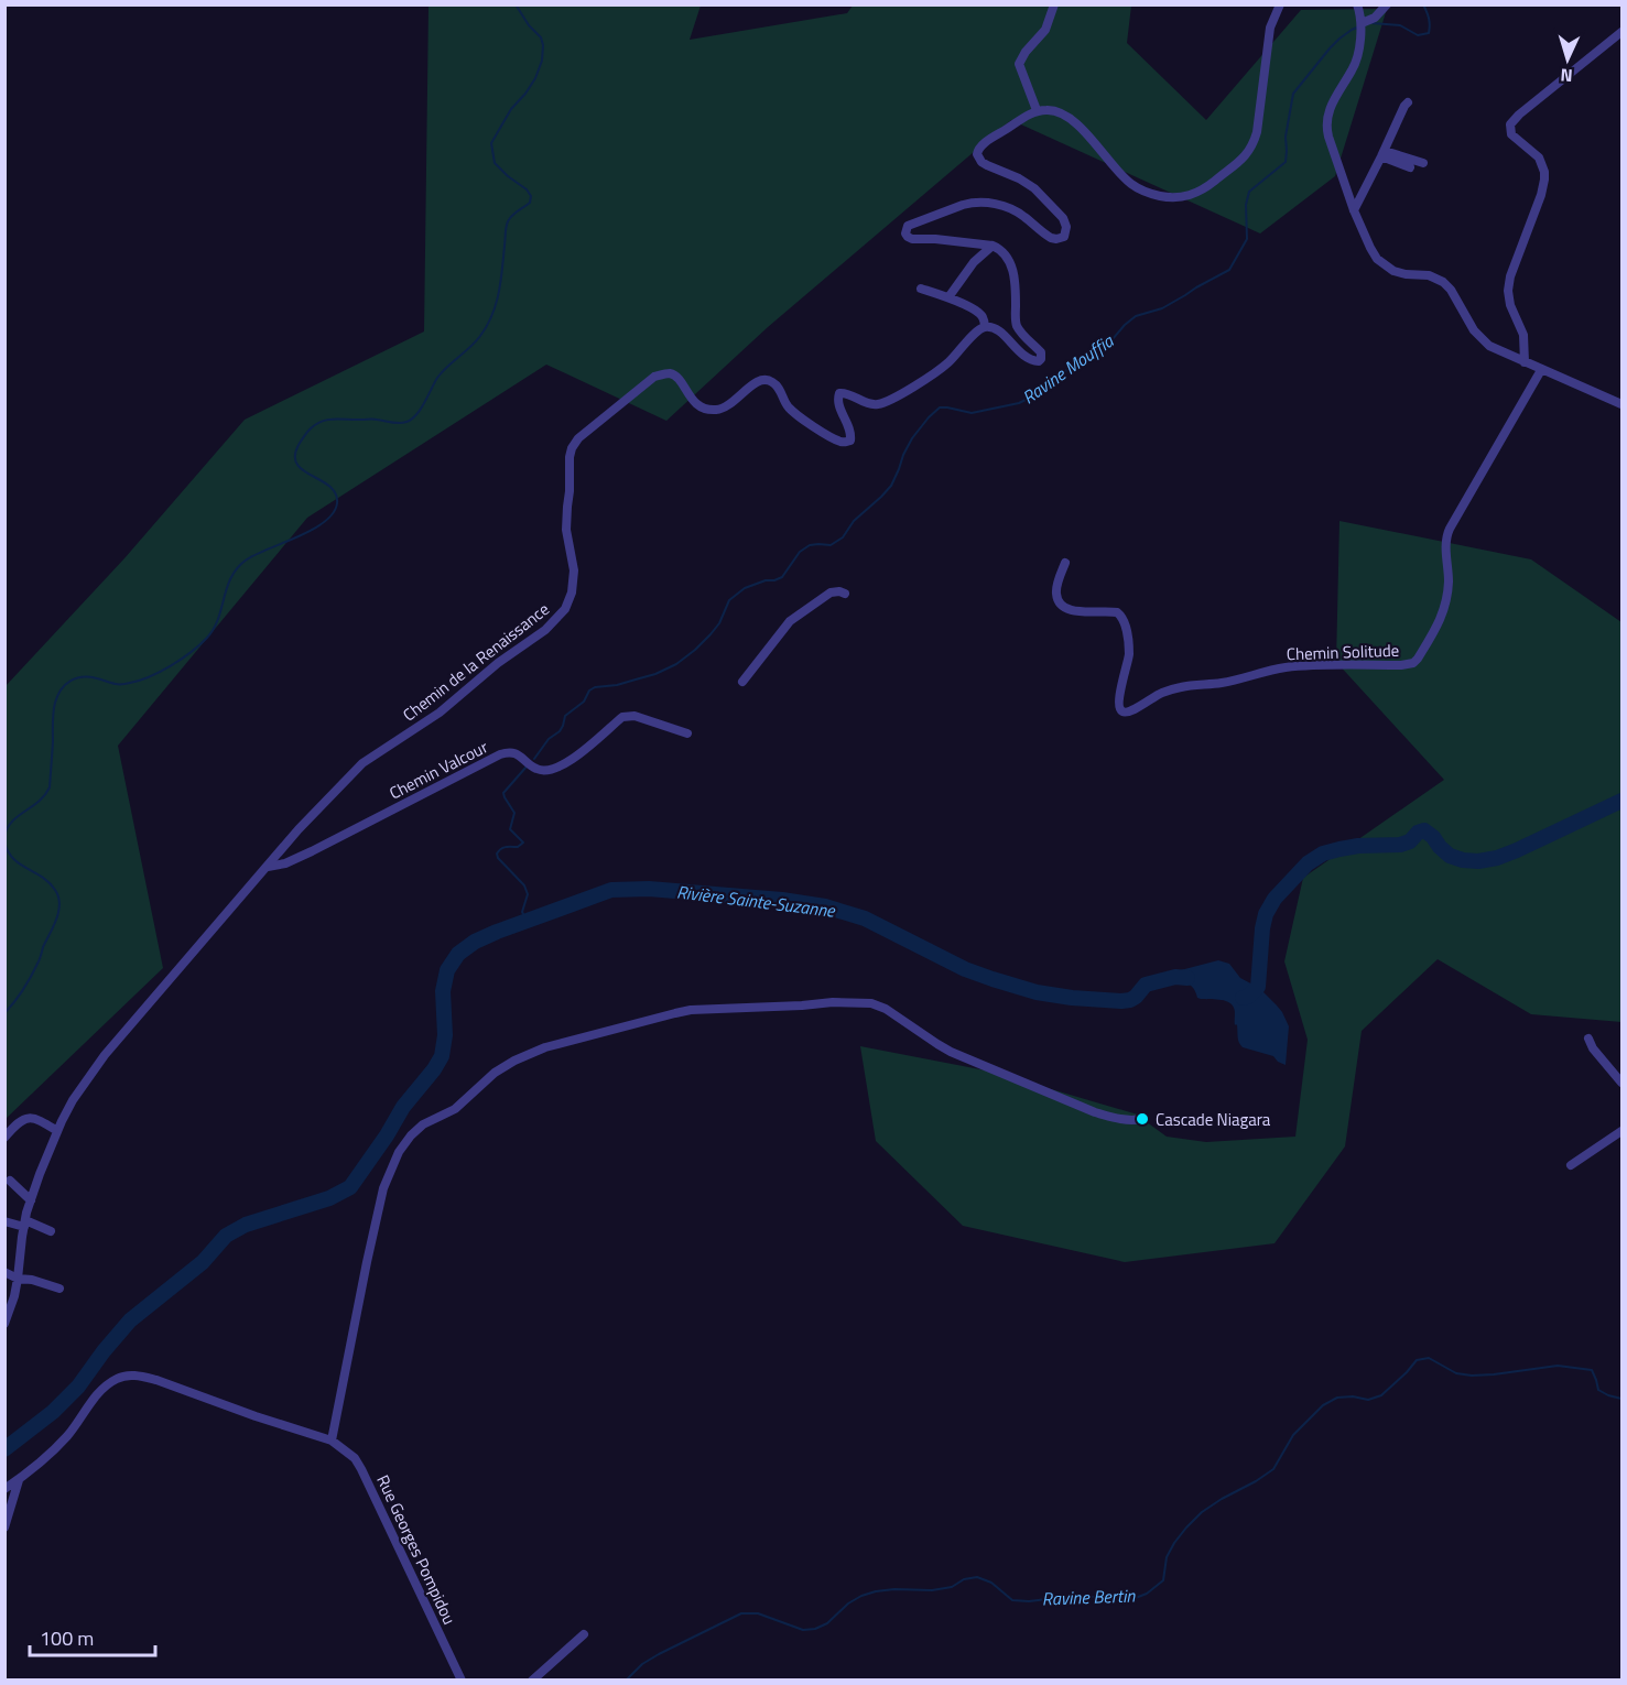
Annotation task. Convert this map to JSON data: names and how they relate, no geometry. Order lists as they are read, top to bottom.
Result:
{
  "streets": {
    "street": [
      "Chemin Solitude",
      "Chemin de la Renaissance",
      "Chemin Valcour",
      "Rue Georges Pompidou"
    ]
  },
  "crossings": [
    ["Chemin de la Renaissance", "Chemin Valcour"]
  ],
  "water": ["Ravine Mouffia", "Rivière Sainte-Suzanne", "Ravine Bertin"],
  "places": ["Cascade Niagara"],
  "scale_bar": "100 m",
  "north": "bottom"
}
